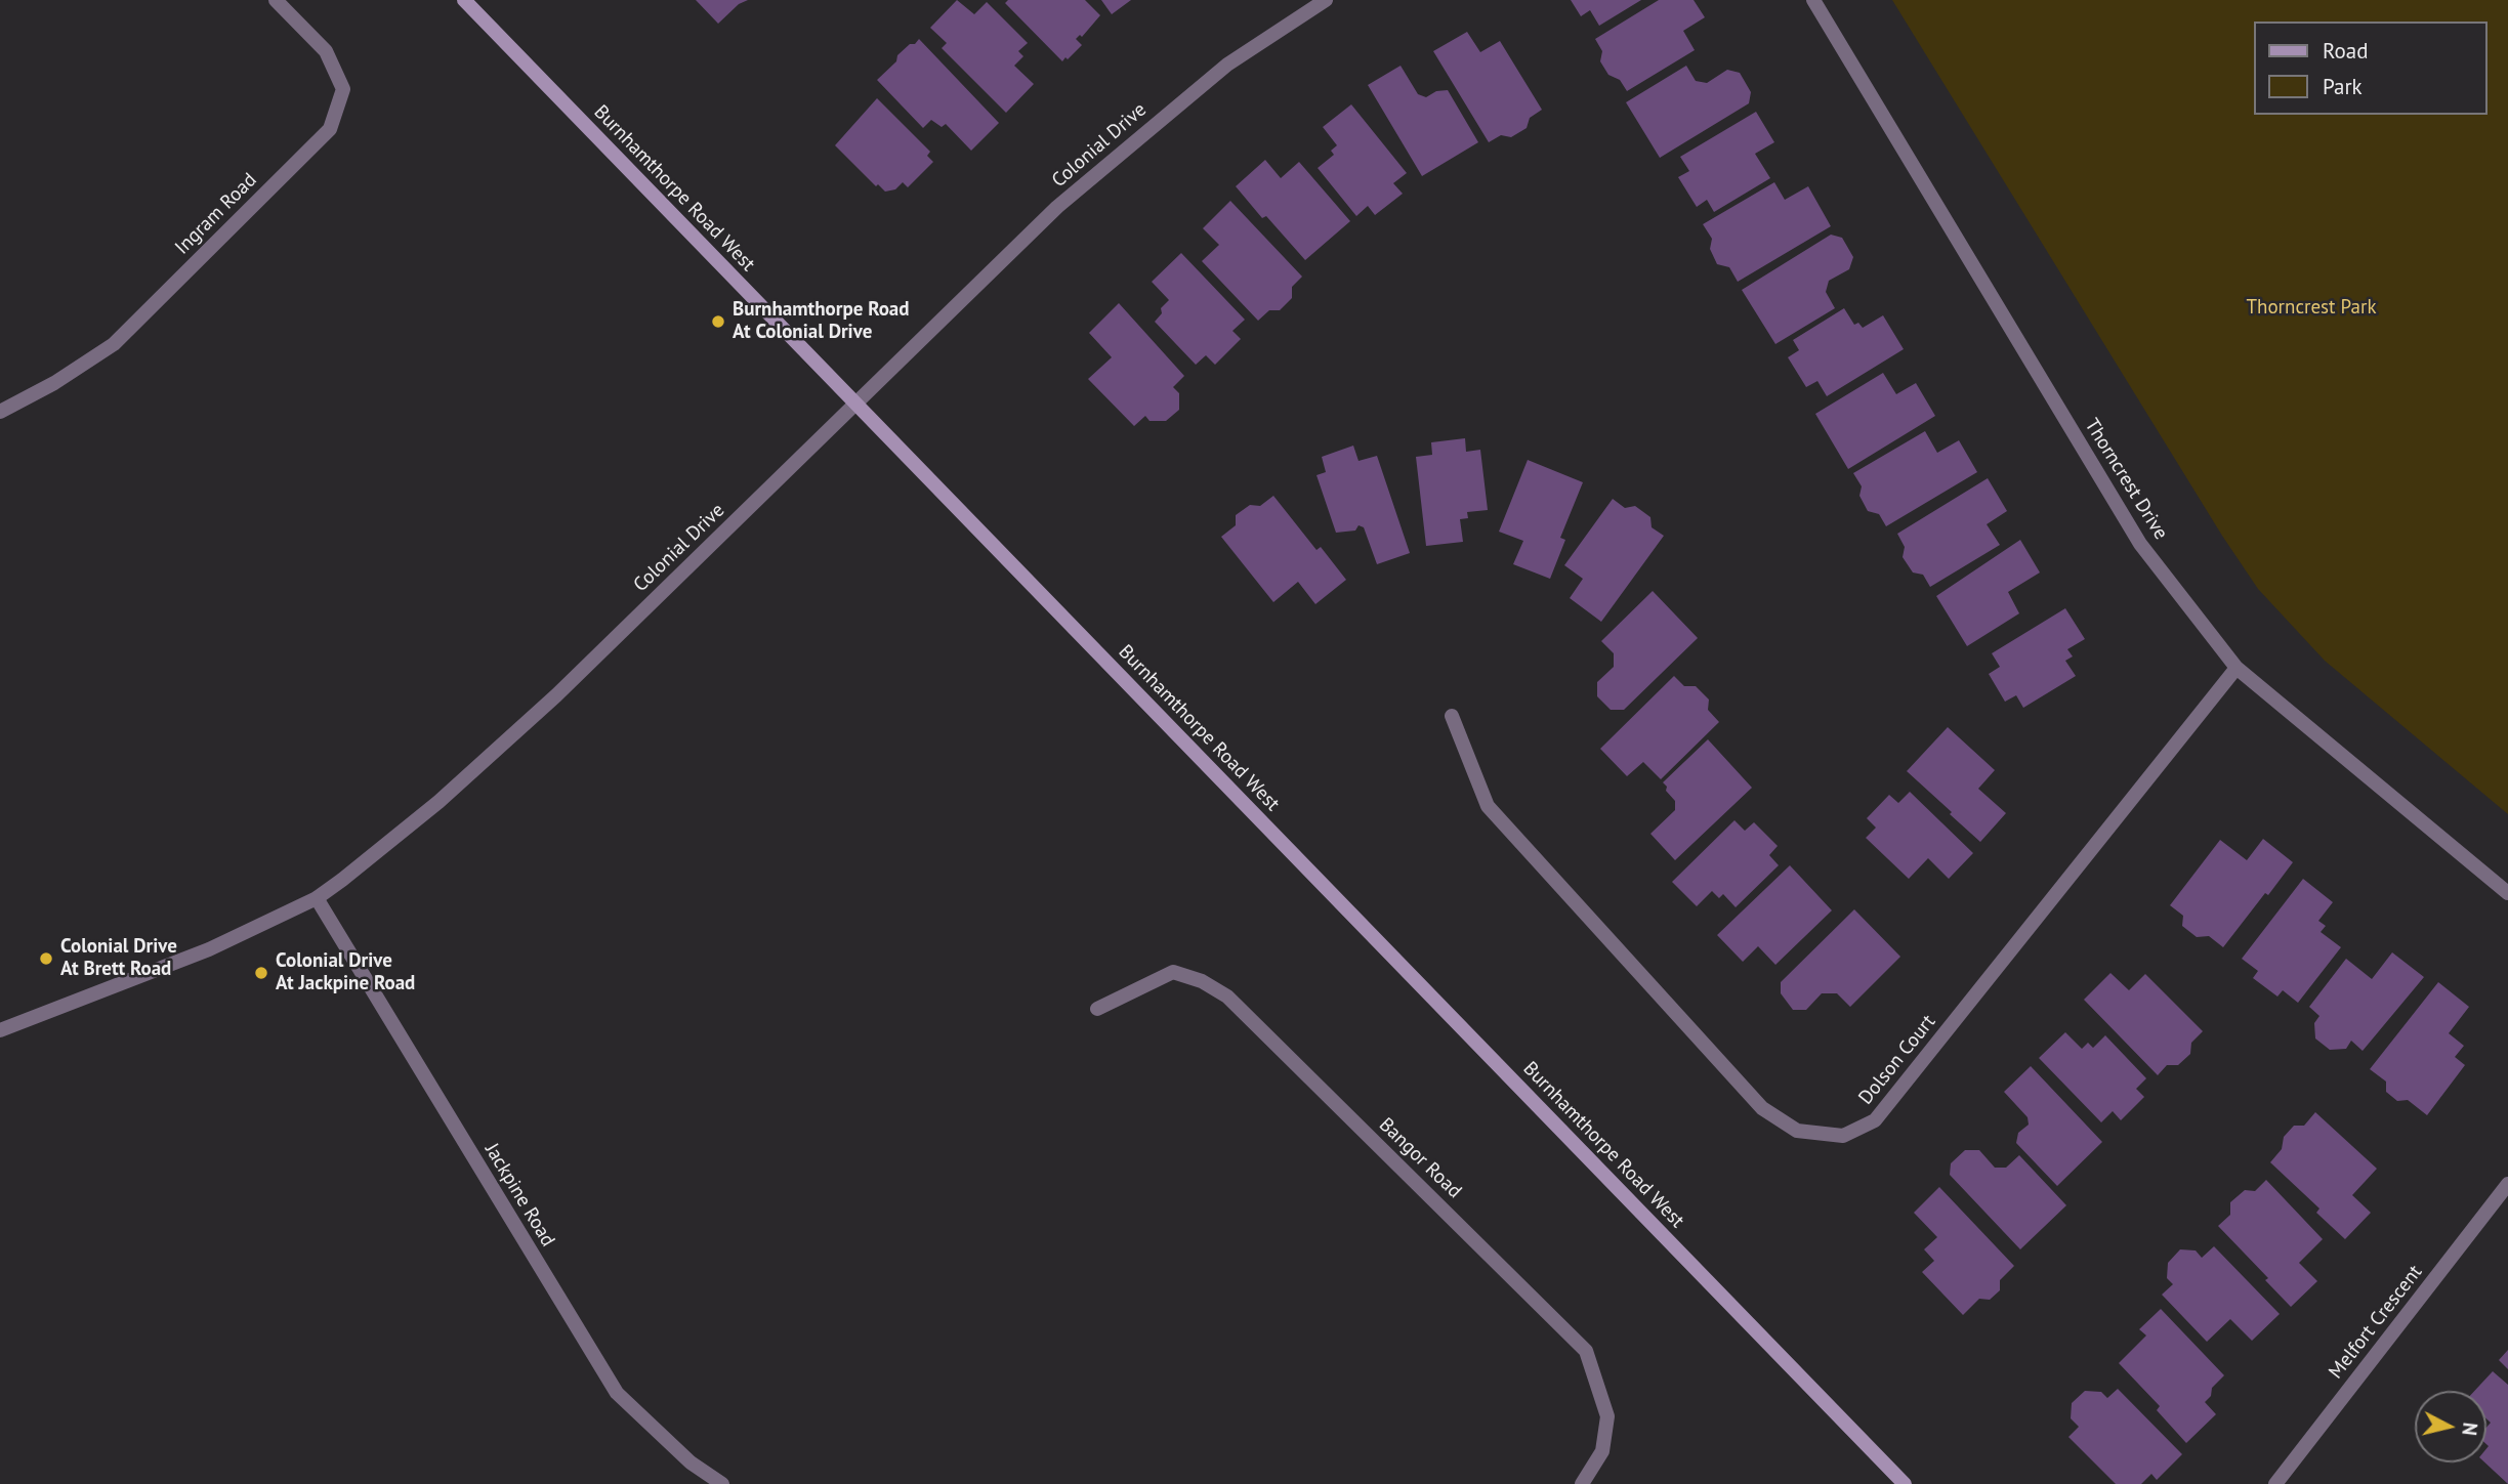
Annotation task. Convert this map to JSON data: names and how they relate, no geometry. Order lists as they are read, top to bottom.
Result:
{
  "streets": {
    "main road": ["Burnhamthorpe Road West"],
    "street": [
      "Colonial Drive",
      "Ingram Road",
      "Thorncrest Drive",
      "Dolson Court",
      "Bangor Road",
      "Jackpine Road",
      "Melfort Crescent"
    ]
  },
  "crossings": [
    ["Colonial Drive", "Burnhamthorpe Road West"],
    ["Colonial Drive", "Jackpine Road"],
    ["Thorncrest Drive", "Dolson Court"]
  ],
  "parks": ["Thorncrest Park"],
  "places": ["Burnhamthorpe Road At Colonial Drive", "Colonial Drive At Brett Road", "Colonial Drive At Jackpine Road"],
  "legend": ["Road", "Park"],
  "north": "right"
}
